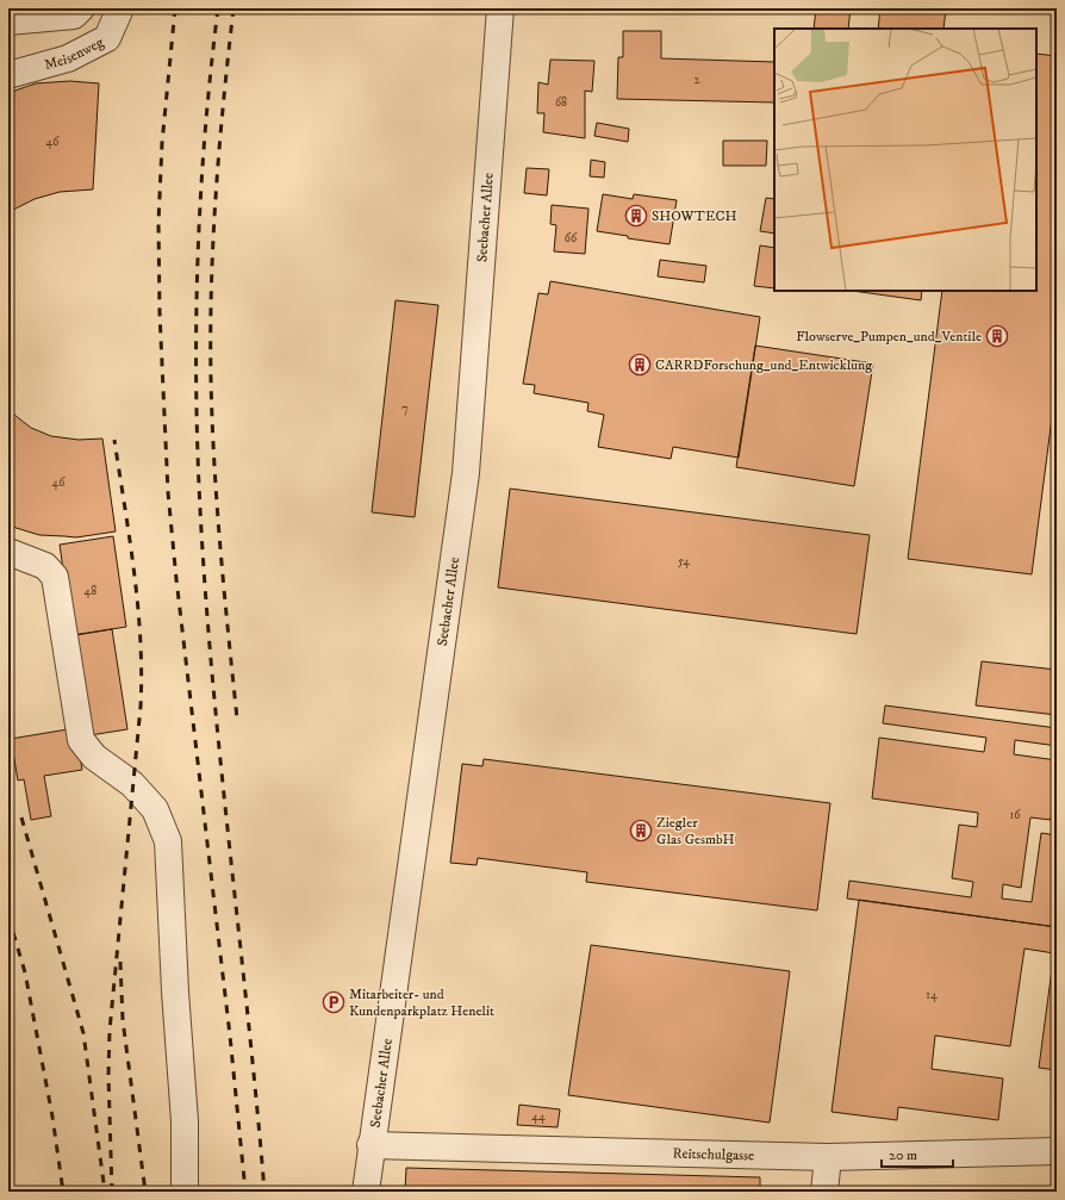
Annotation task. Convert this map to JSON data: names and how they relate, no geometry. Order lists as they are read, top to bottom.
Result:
{
  "streets": {
    "street": ["Meisenweg", "Seebacher Allee", "Reitschulgasse"]
  },
  "crossings": [
    ["Seebacher Allee", "Reitschulgasse"]
  ],
  "places": {
    "building": [
      "SHOWTECH",
      "Flowserve_Pumpen_und_Ventile",
      "CARRDForschung_und_Entwicklung",
      "Ziegler Glas GesmbH"
    ],
    "parking": ["Mitarbeiter- und Kundenparkplatz Henelit"]
  },
  "house_numbers": [
    "2",
    "68",
    "46",
    "66",
    "7",
    "46",
    "54",
    "48",
    "16",
    "14",
    "44"
  ],
  "scale_bar": "20 m"
}
